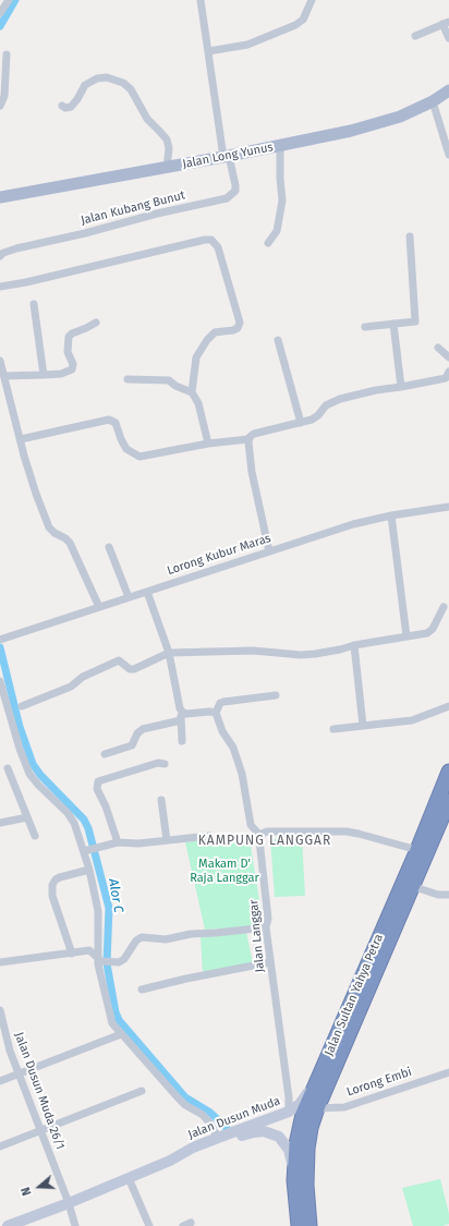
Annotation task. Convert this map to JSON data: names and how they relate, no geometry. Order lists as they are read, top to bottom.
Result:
{
  "streets": {
    "highway": ["Jalan Sultan Yahya Petra"],
    "main road": ["Jalan Long Yunus", "Jalan Dusun Muda"],
    "street": [
      "Jalan Kubang Bunut",
      "Lorong Kubur Maras",
      "Jalan Langgar",
      "Lorong Embi",
      "Jalan Dusun Muda 26/1"
    ]
  },
  "crossings": [
    ["Jalan Long Yunus", "Jalan Kubang Bunut"],
    ["Jalan Langgar", "Jalan Dusun Muda"],
    ["Jalan Sultan Yahya Petra", "Lorong Embi"],
    ["Jalan Sultan Yahya Petra", "Jalan Dusun Muda"],
    ["Jalan Dusun Muda 26/1", "Jalan Dusun Muda"]
  ],
  "districts": ["KAMPUNG LANGGAR"],
  "water": ["Alor C"],
  "parks": ["Makam D' Raja Langgar"],
  "north": "left"
}
